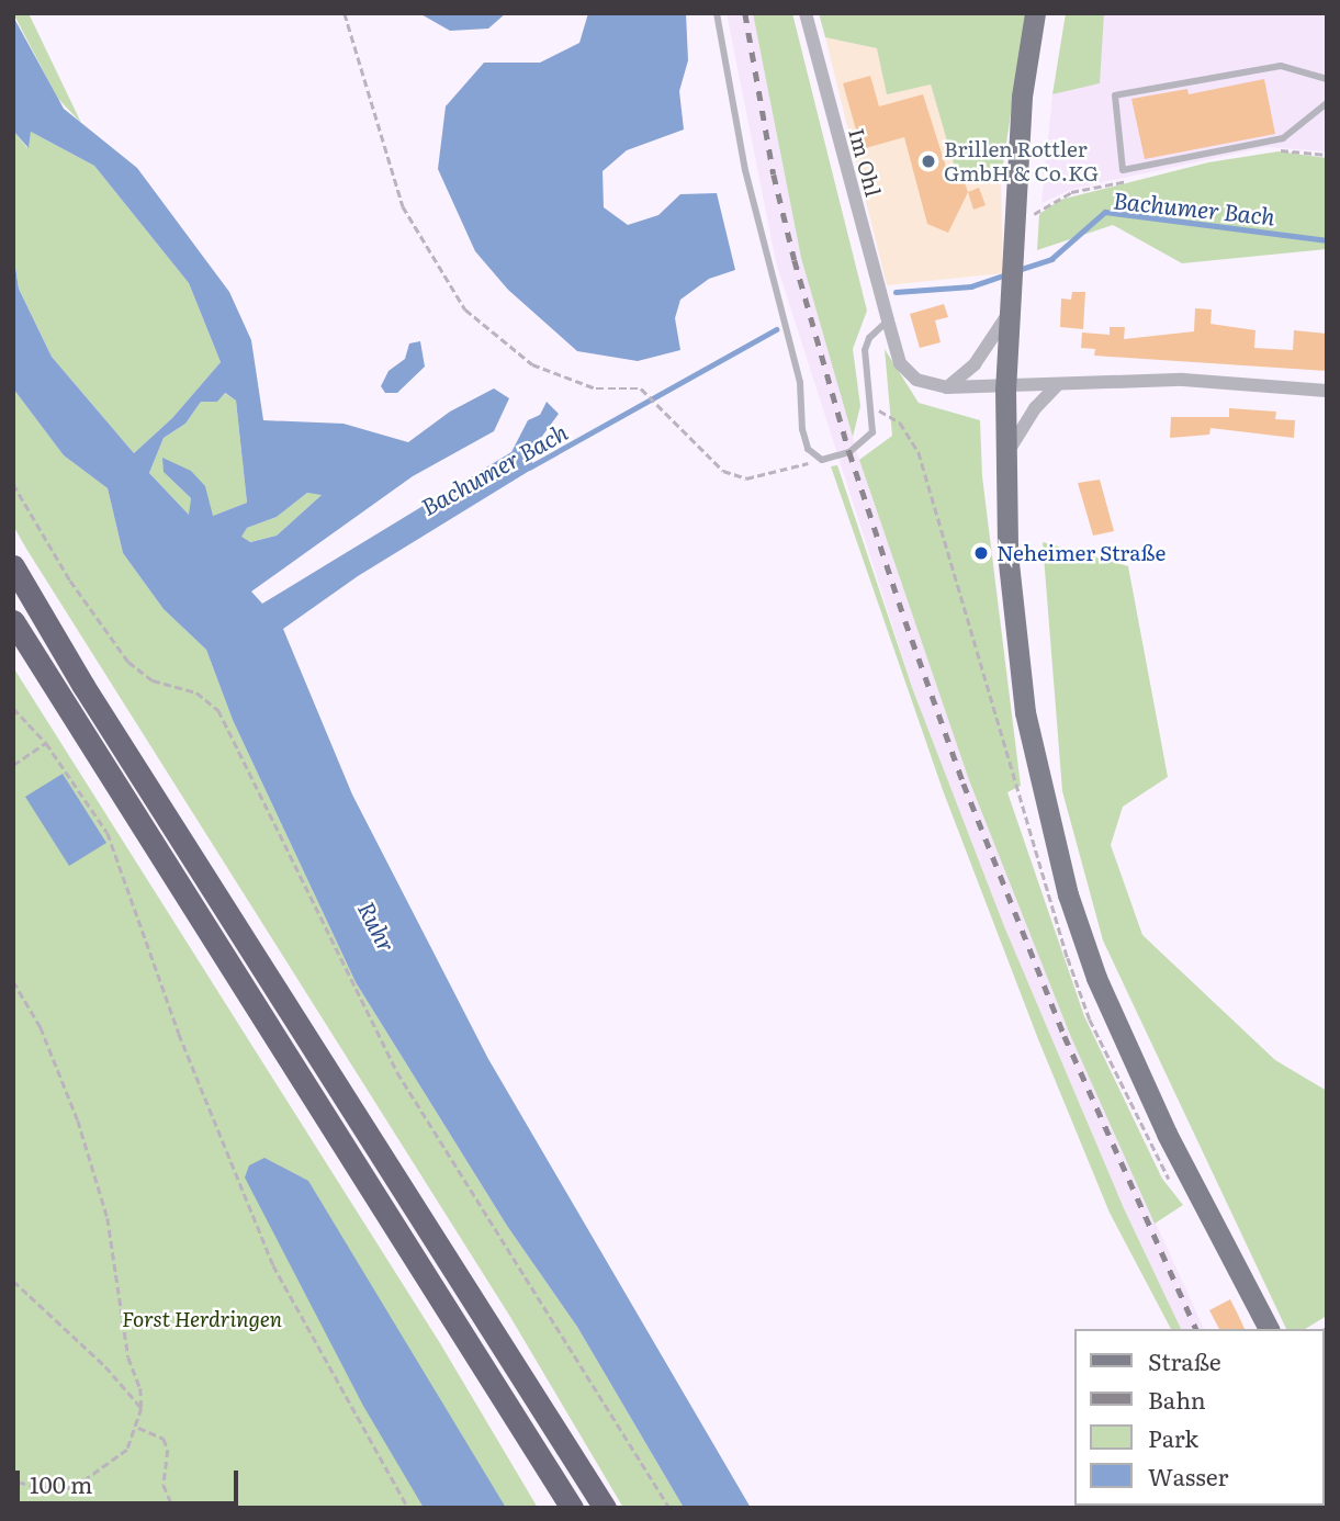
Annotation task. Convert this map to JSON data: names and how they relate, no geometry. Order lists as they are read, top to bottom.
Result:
{
  "streets": {
    "street": ["Im Ohl"]
  },
  "water": ["Bachumer Bach", "Ruhr"],
  "parks": ["Forst Herdringen"],
  "places": ["Brillen Rottler GmbH & Co.KG", "Neheimer Straße"],
  "legend": [
    "Straße",
    "Bahn",
    "Park",
    "Wasser"
  ],
  "scale_bar": "100 m"
}
